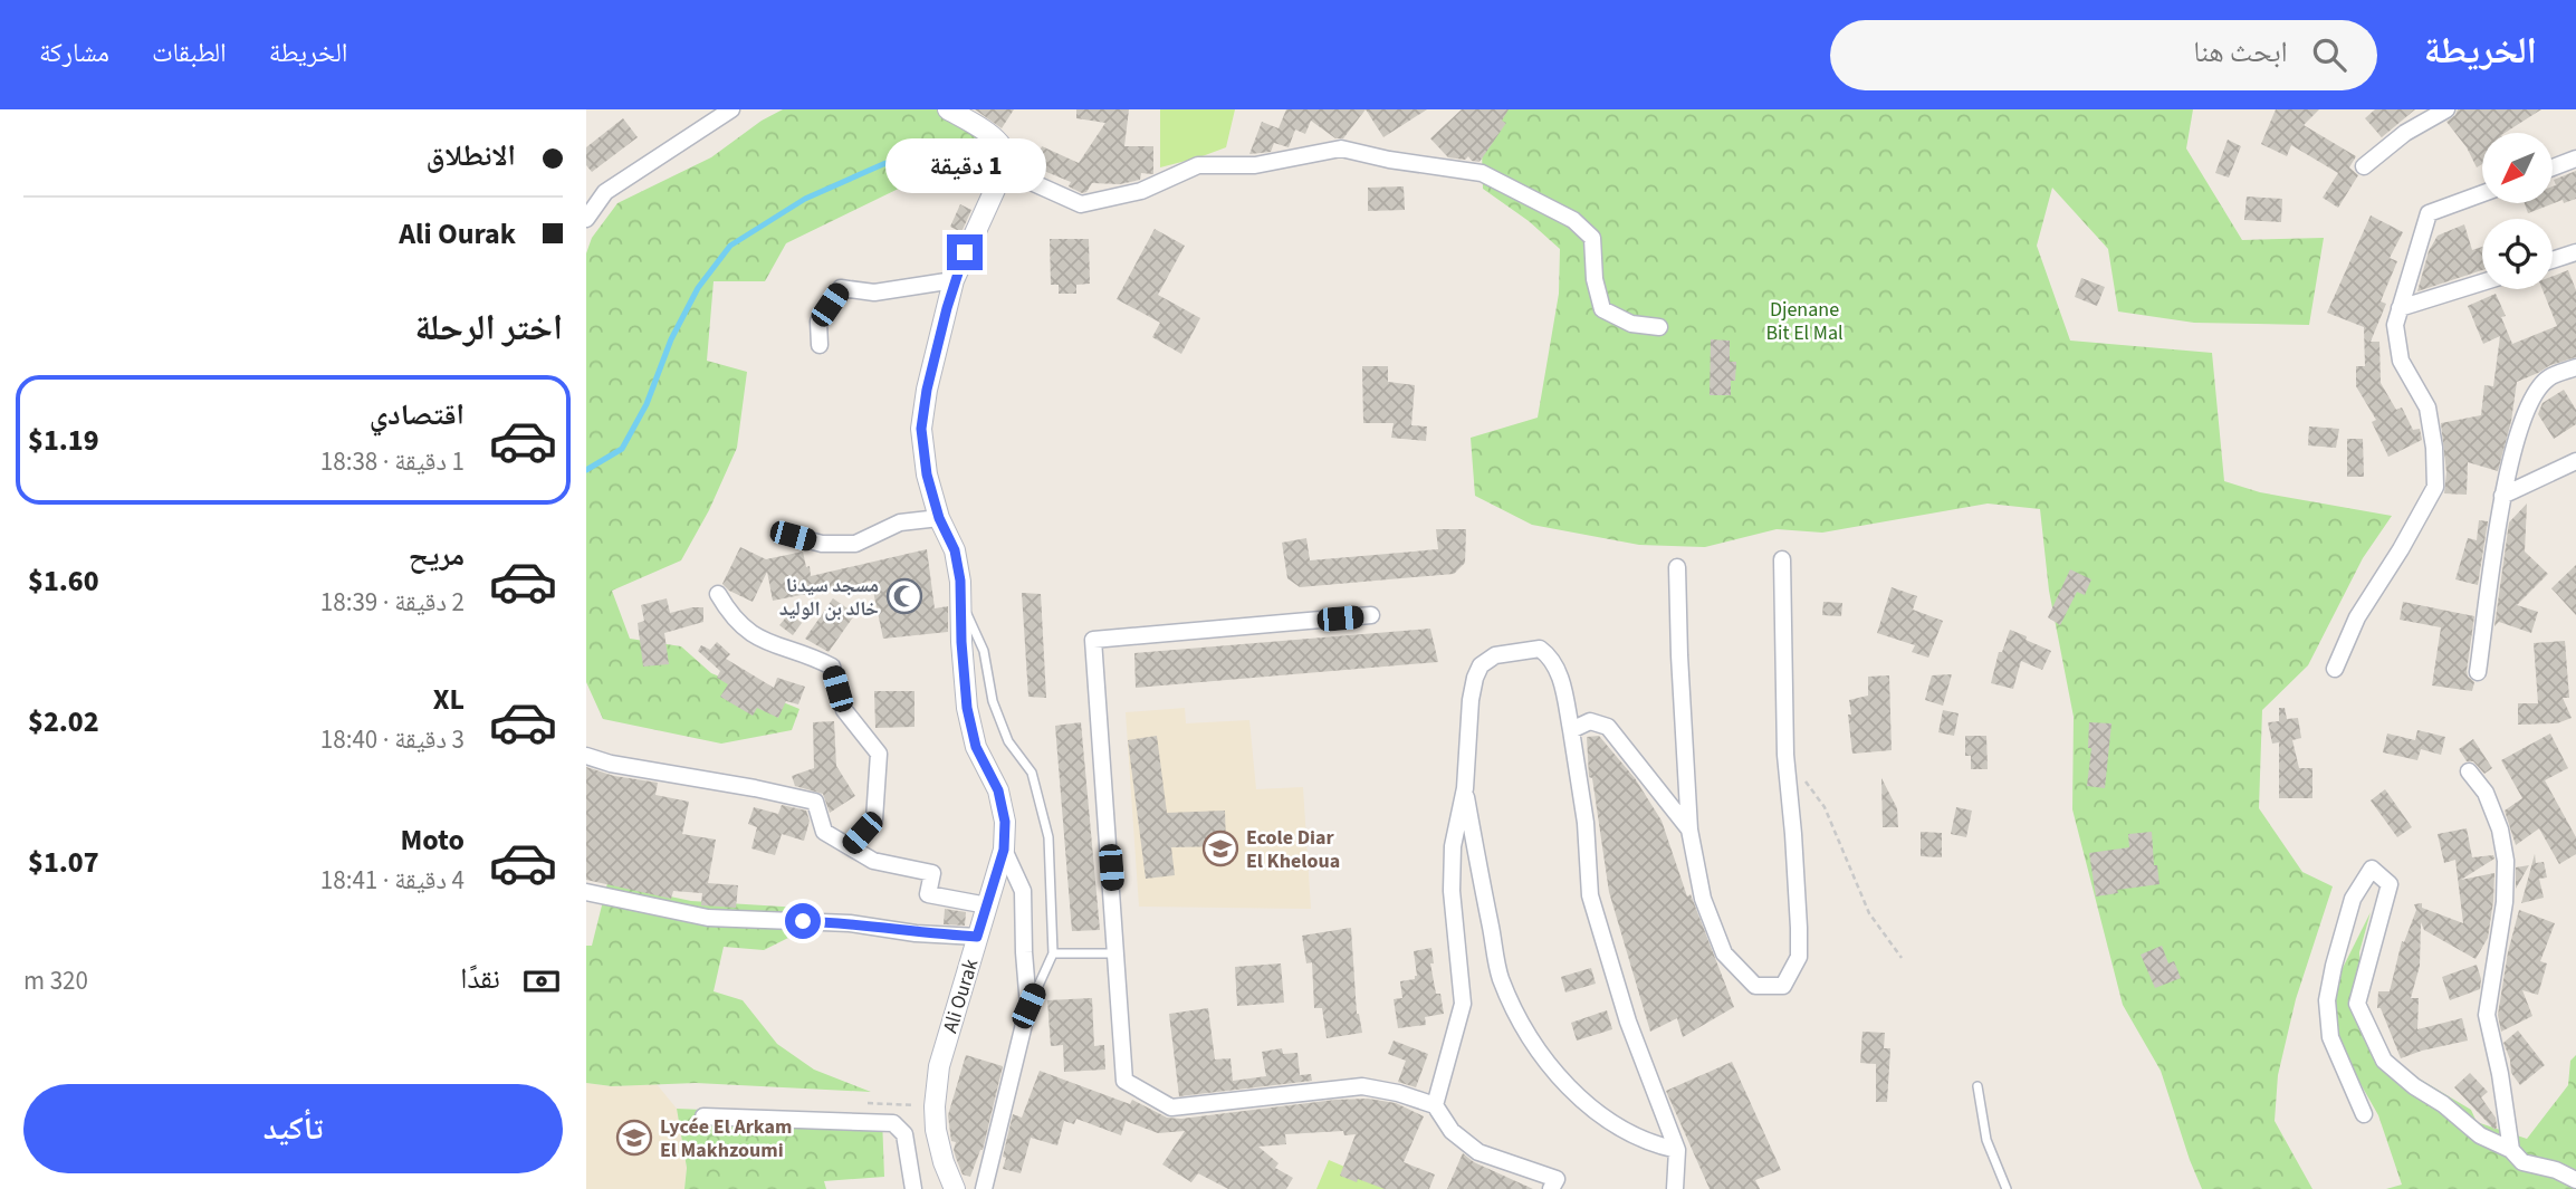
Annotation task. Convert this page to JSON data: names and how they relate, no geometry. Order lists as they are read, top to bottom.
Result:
{
  "streets": {
    "street": ["Ali Ourak"]
  },
  "parks": ["Djenane Bit El Mal"],
  "places": {
    "mosque": ["مسجد سيدنا خالد بن الوليد"],
    "school or university": ["Ecole Diar El Kheloua", "Lycée El Arkam El Makhzoumi"]
  },
  "north": "bottom left",
  "page": {
    "header": "الخريطة",
    "search": "ابحث هنا",
    "nav": ["الخريطة", "الطبقات", "مشاركة"],
    "banner": ["الانطلاق", "Ali Ourak"],
    "bubble": "1 دقيقة",
    "heading": "اختر الرحلة",
    "list": [
      {
        "name": "اقتصادي",
        "note": "1 دقيقة · 18:38",
        "value": "$1.19"
      },
      {
        "name": "مريح",
        "note": "2 دقيقة · 18:39",
        "value": "$1.60"
      },
      {
        "name": "XL",
        "note": "3 دقيقة · 18:40",
        "value": "$2.02"
      },
      {
        "name": "Moto",
        "note": "4 دقيقة · 18:41",
        "value": "$1.07"
      }
    ],
    "pay": ["نقدًا", "320 m"],
    "buttons": "تأكيد"
  }
}
